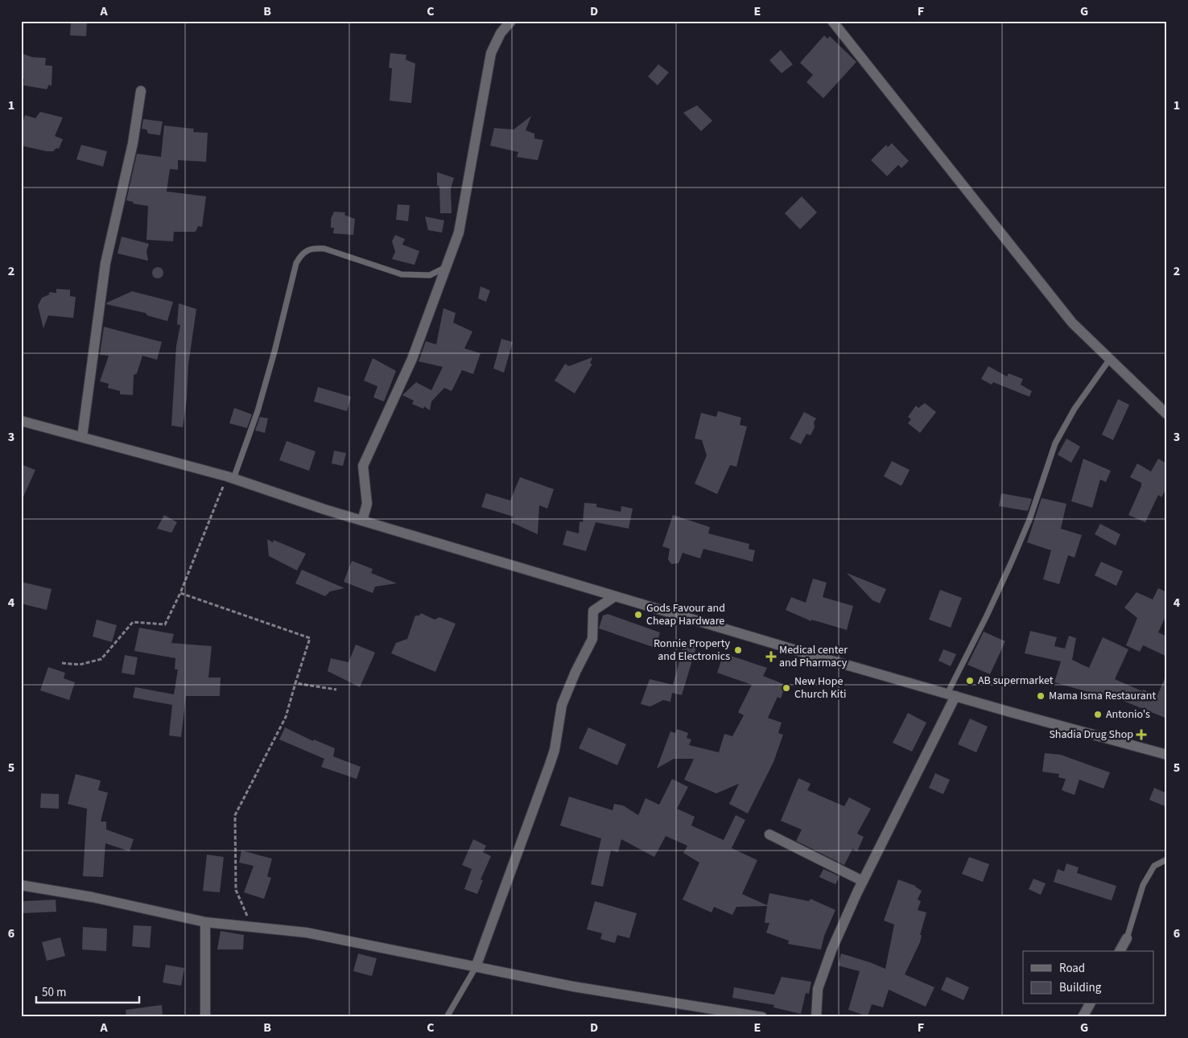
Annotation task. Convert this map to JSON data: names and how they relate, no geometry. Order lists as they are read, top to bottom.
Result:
{
  "places": {
    "other": [
      "Gods Favour and Cheap Hardware",
      "Ronnie Property and Electronics",
      "AB supermarket",
      "New Hope Church Kiti",
      "Mama Isma Restaurant",
      "Antonio's"
    ],
    "health": ["Medical center and Pharmacy", "Shadia Drug Shop"]
  },
  "legend": ["Road", "Building"],
  "scale_bar": "50 m",
  "grid": {
    "columns": [
      "A",
      "B",
      "C",
      "D",
      "E",
      "F",
      "G"
    ],
    "rows": [
      "1",
      "2",
      "3",
      "4",
      "5",
      "6"
    ]
  }
}
